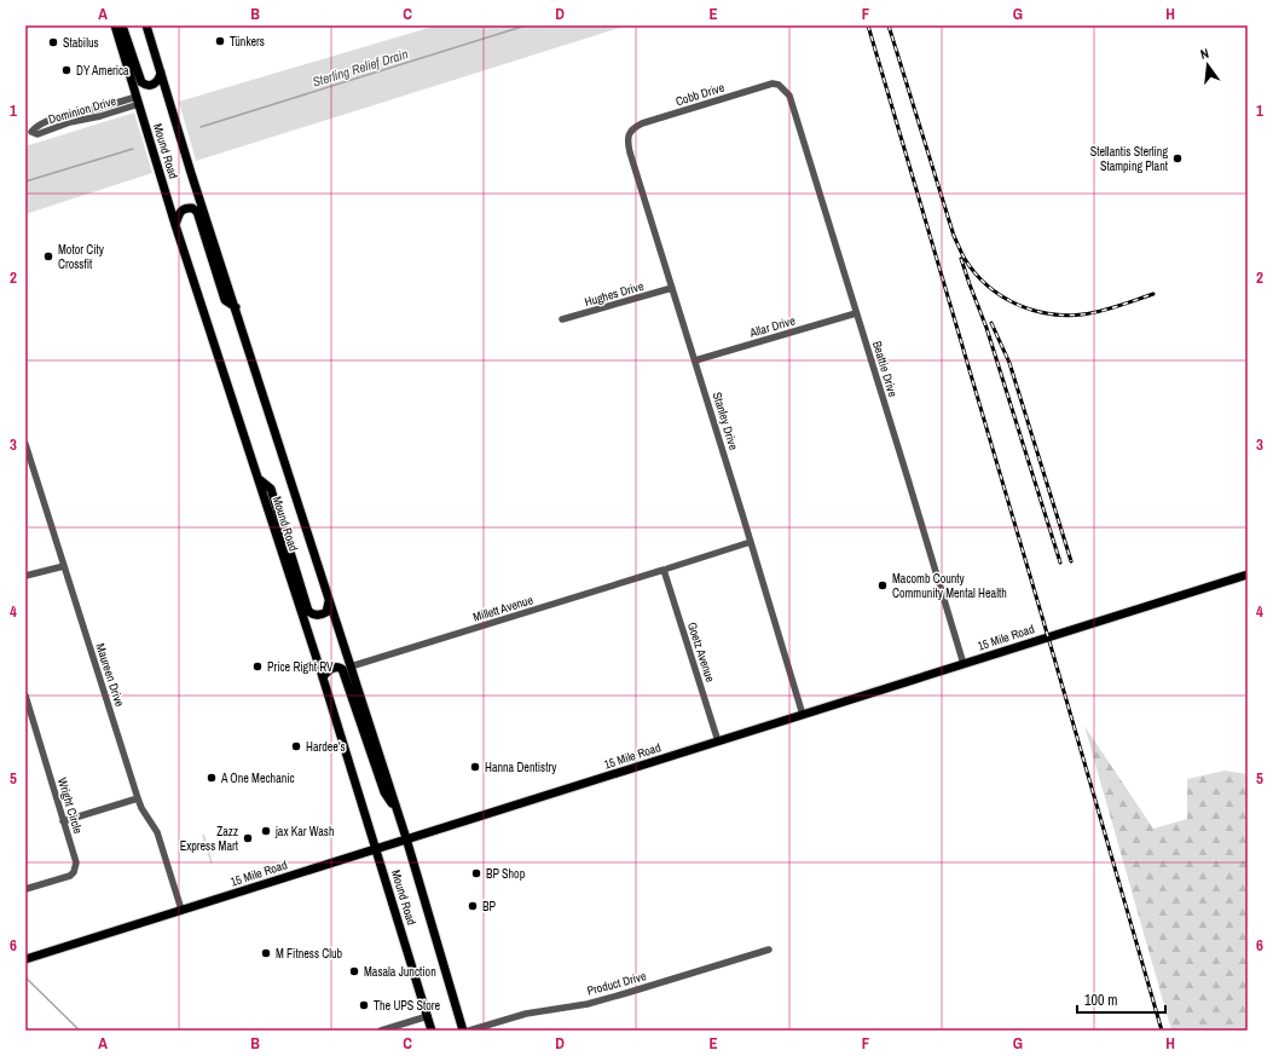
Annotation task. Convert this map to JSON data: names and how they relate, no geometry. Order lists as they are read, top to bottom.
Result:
{
  "streets": {
    "main road": ["Mound Road", "15 Mile Road"],
    "street": [
      "Cobb Drive",
      "Dominion Drive",
      "Hughes Drive",
      "Allar Drive",
      "Beattie Drive",
      "Stanley Drive",
      "Millett Avenue",
      "Goetz Avenue",
      "Maureen Drive",
      "Wright Circle",
      "Product Drive"
    ]
  },
  "crossings": [
    ["Cobb Drive", "Beattie Drive"],
    ["Cobb Drive", "Stanley Drive"],
    ["Dominion Drive", "Mound Road"],
    ["Mound Road", "Millett Avenue"],
    ["Mound Road", "15 Mile Road"],
    ["Hughes Drive", "Stanley Drive"],
    ["Allar Drive", "Beattie Drive"],
    ["Allar Drive", "Stanley Drive"],
    ["Beattie Drive", "15 Mile Road"],
    ["Stanley Drive", "Millett Avenue"],
    ["Stanley Drive", "15 Mile Road"],
    ["Millett Avenue", "Goetz Avenue"],
    ["15 Mile Road", "Goetz Avenue"],
    ["15 Mile Road", "Maureen Drive"]
  ],
  "water": ["Sterling Relief Drain"],
  "places": [
    "Tünkers",
    "Stabilus",
    "DY America",
    "Stellantis Sterling Stamping Plant",
    "Motor City Crossfit",
    "Macomb County Community Mental Health",
    "Price Right RV",
    "Hardee's",
    "Hanna Dentistry",
    "A One Mechanic",
    "jax Kar Wash",
    "Zazz Express Mart",
    "BP Shop",
    "BP",
    "M Fitness Club",
    "Masala Junction",
    "The UPS Store"
  ],
  "scale_bar": "100 m",
  "north": "top",
  "grid": {
    "columns": [
      "A",
      "B",
      "C",
      "D",
      "E",
      "F",
      "G",
      "H"
    ],
    "rows": [
      "1",
      "2",
      "3",
      "4",
      "5",
      "6"
    ]
  }
}
